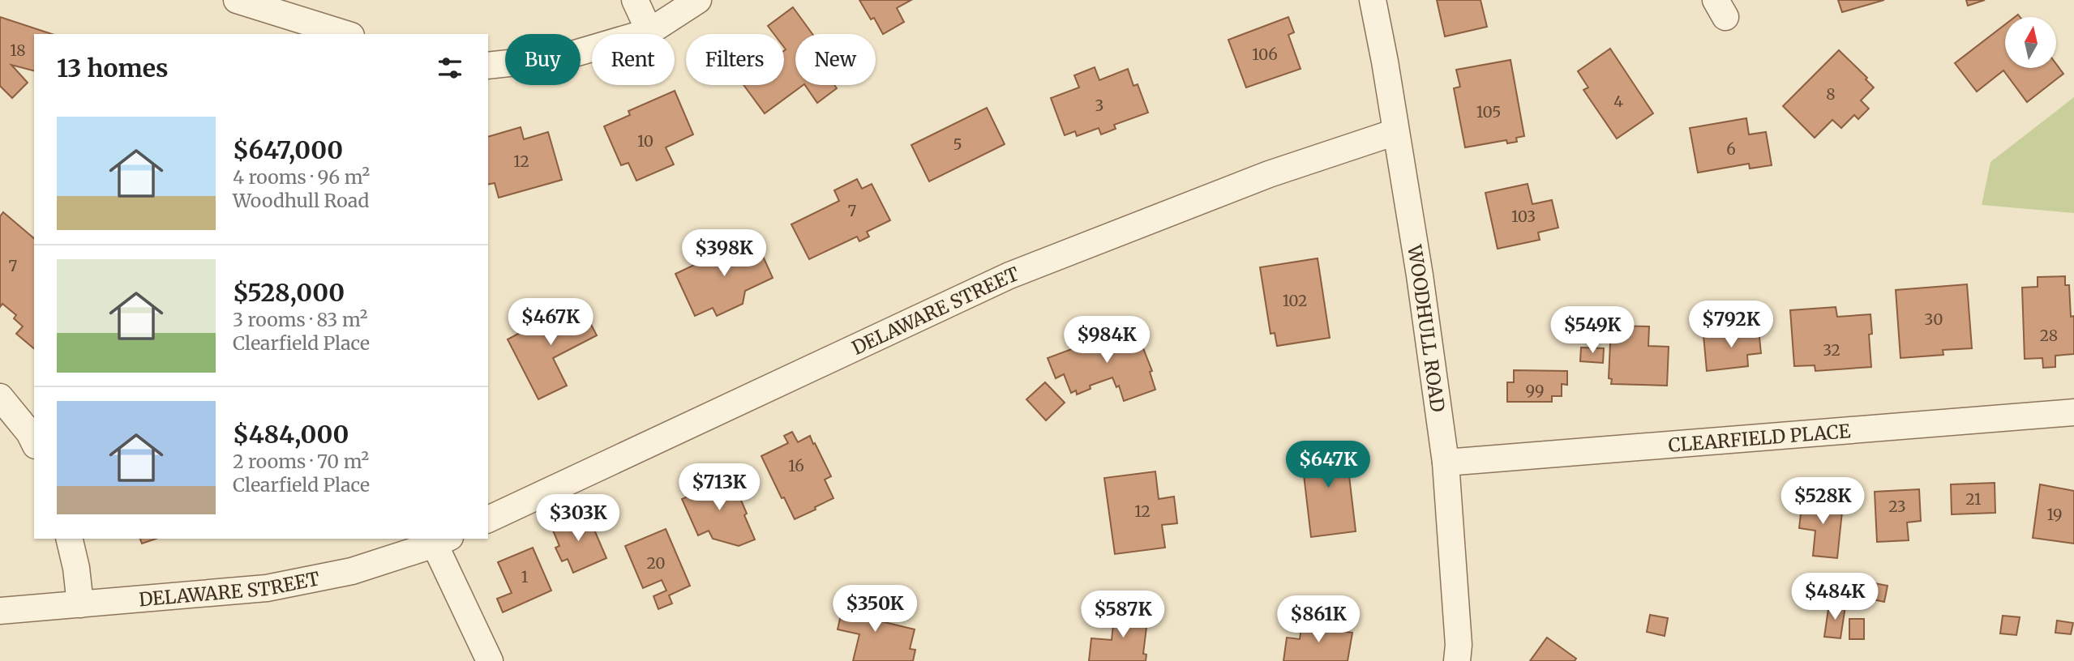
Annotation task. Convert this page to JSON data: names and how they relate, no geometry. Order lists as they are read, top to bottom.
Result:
{
  "streets": {
    "street": ["DELAWARE STREET", "WOODHULL ROAD", "CLEARFIELD PLACE"]
  },
  "crossings": [
    ["DELAWARE STREET", "WOODHULL ROAD"],
    ["WOODHULL ROAD", "CLEARFIELD PLACE"]
  ],
  "house_numbers": [
    "18",
    "106",
    "8",
    "4",
    "3",
    "105",
    "10",
    "5",
    "6",
    "12",
    "7",
    "103",
    "7",
    "102",
    "30",
    "28",
    "32",
    "99",
    "16",
    "21",
    "23",
    "12",
    "19",
    "20",
    "1"
  ],
  "north": "top",
  "page": {
    "chip": [
      "Buy",
      "Rent",
      "Filters",
      "New"
    ],
    "heading": "13 homes",
    "list": [
      {
        "name": "$647,000",
        "note": "4 rooms · 96 m² · Woodhull Road"
      },
      {
        "name": "$528,000",
        "note": "3 rooms · 83 m² · Clearfield Place"
      },
      {
        "name": "$484,000",
        "note": "2 rooms · 70 m² · Clearfield Place"
      }
    ],
    "price": [
      "$398K",
      "$467K",
      "$792K",
      "$549K",
      "$984K",
      "$647K",
      "$713K",
      "$528K",
      "$303K",
      "$484K",
      "$350K",
      "$587K",
      "$861K"
    ]
  }
}
